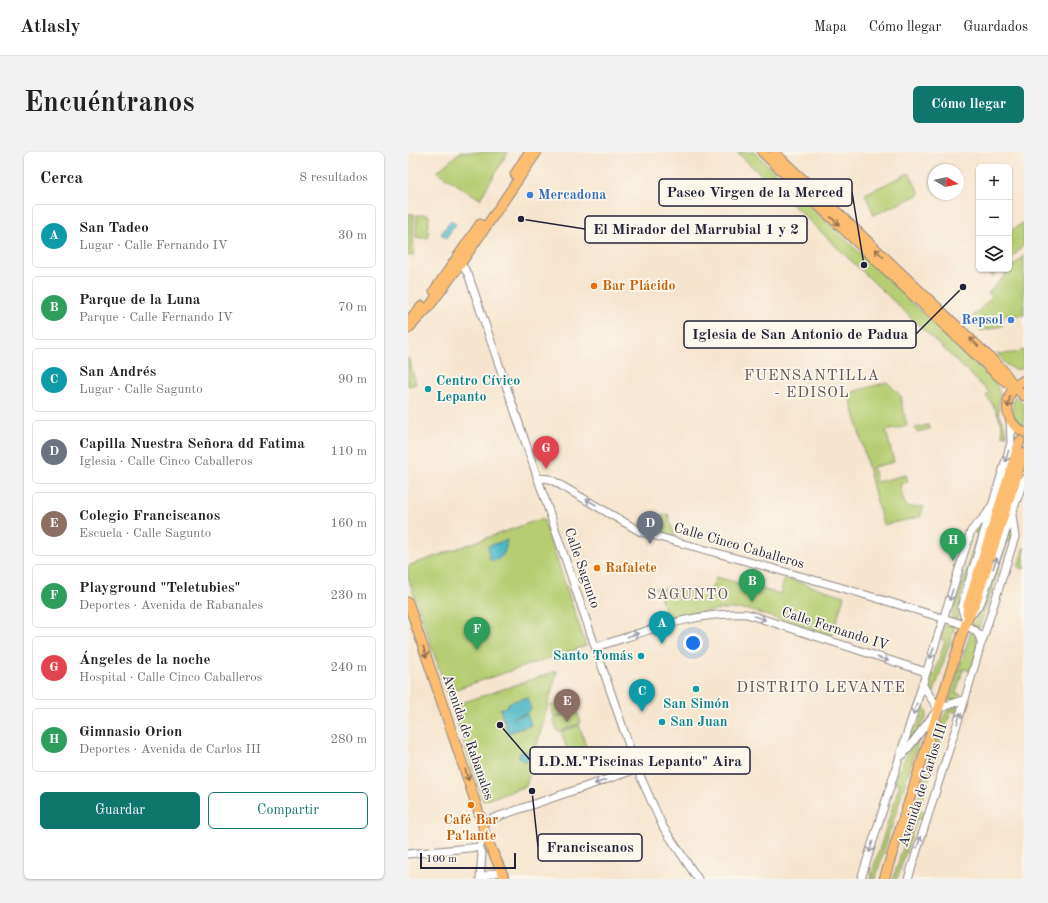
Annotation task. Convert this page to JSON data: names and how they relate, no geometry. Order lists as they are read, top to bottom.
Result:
{
  "streets": {
    "main road": ["Avenida de Rabanales", "Avenida de Carlos III"],
    "street": ["Calle Cinco Caballeros", "Calle Sagunto", "Calle Fernando IV"]
  },
  "crossings": [
    ["Calle Cinco Caballeros", "Calle Sagunto"],
    ["Calle Cinco Caballeros", "Avenida de Carlos III"],
    ["Calle Sagunto", "Calle Fernando IV"],
    ["Calle Fernando IV", "Avenida de Carlos III"]
  ],
  "one_way": ["Calle Cinco Caballeros", "Calle Fernando IV", "Avenida de Rabanales"],
  "districts": ["FUENSANTILLA - EDISOL", "SAGUNTO", "DISTRITO LEVANTE"],
  "places": [
    "Mercadona",
    "El Mirador del Marrubial 1 y 2",
    "Paseo Virgen de la Merced",
    "Bar Plácido",
    "Iglesia de San Antonio de Padua",
    "Repsol",
    "Centro Cívico Lepanto",
    "Rafalete",
    "Santo Tomás",
    "San Simón",
    "San Juan",
    "I.D.M.\"Piscinas Lepanto\" Aira",
    "Franciscanos",
    "Café Bar Pa'lante"
  ],
  "scale_bar": "100 m",
  "north": "right",
  "page": {
    "header": "Atlasly",
    "nav": ["Mapa", "Cómo llegar", "Guardados"],
    "buttons": [
      "Cómo llegar",
      ["Guardar", "Compartir"]
    ],
    "title": "Encuéntranos",
    "heading": ["Cerca", "8 resultados"],
    "map_buttons": ["+", "−"],
    "list": [
      {
        "mark": "A",
        "name": "San Tadeo",
        "note": "Lugar · Calle Fernando IV",
        "value": "30 m"
      },
      {
        "mark": "B",
        "name": "Parque de la Luna",
        "note": "Parque · Calle Fernando IV",
        "value": "70 m"
      },
      {
        "mark": "C",
        "name": "San Andrés",
        "note": "Lugar · Calle Sagunto",
        "value": "90 m"
      },
      {
        "mark": "D",
        "name": "Capilla Nuestra Señora dd Fatima",
        "note": "Iglesia · Calle Cinco Caballeros",
        "value": "110 m"
      },
      {
        "mark": "E",
        "name": "Colegio Franciscanos",
        "note": "Escuela · Calle Sagunto",
        "value": "160 m"
      },
      {
        "mark": "F",
        "name": "Playground \"Teletubies\"",
        "note": "Deportes · Avenida de Rabanales",
        "value": "230 m"
      },
      {
        "mark": "G",
        "name": "Ángeles de la noche",
        "note": "Hospital · Calle Cinco Caballeros",
        "value": "240 m"
      },
      {
        "mark": "H",
        "name": "Gimnasio Orion",
        "note": "Deportes · Avenida de Carlos III",
        "value": "280 m"
      }
    ],
    "pins": [
      "G",
      "D",
      "H",
      "B",
      "A",
      "F",
      "C",
      "E"
    ],
    "scale": "100 m"
  }
}
